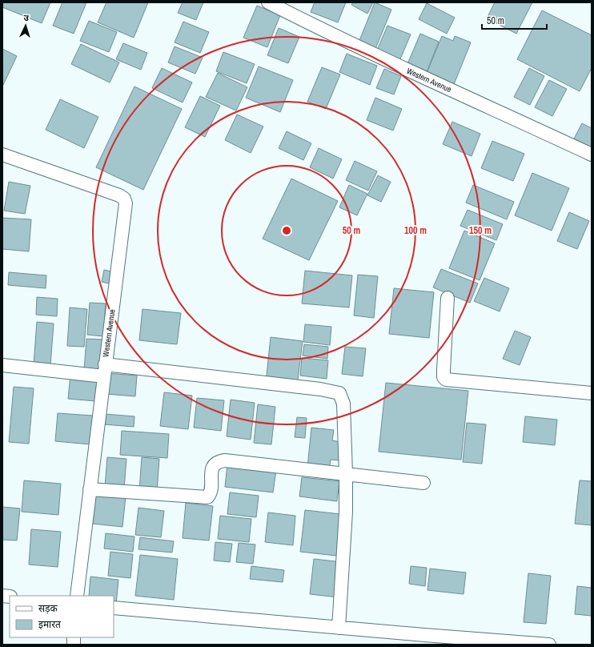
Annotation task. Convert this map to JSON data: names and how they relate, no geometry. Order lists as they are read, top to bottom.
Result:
{
  "streets": {
    "street": ["Western Avenue"]
  },
  "legend": ["सड़क", "इमारत"],
  "scale_bar": "50 m",
  "north": "top",
  "rings": ["50 m", "100 m", "150 m"]
}
